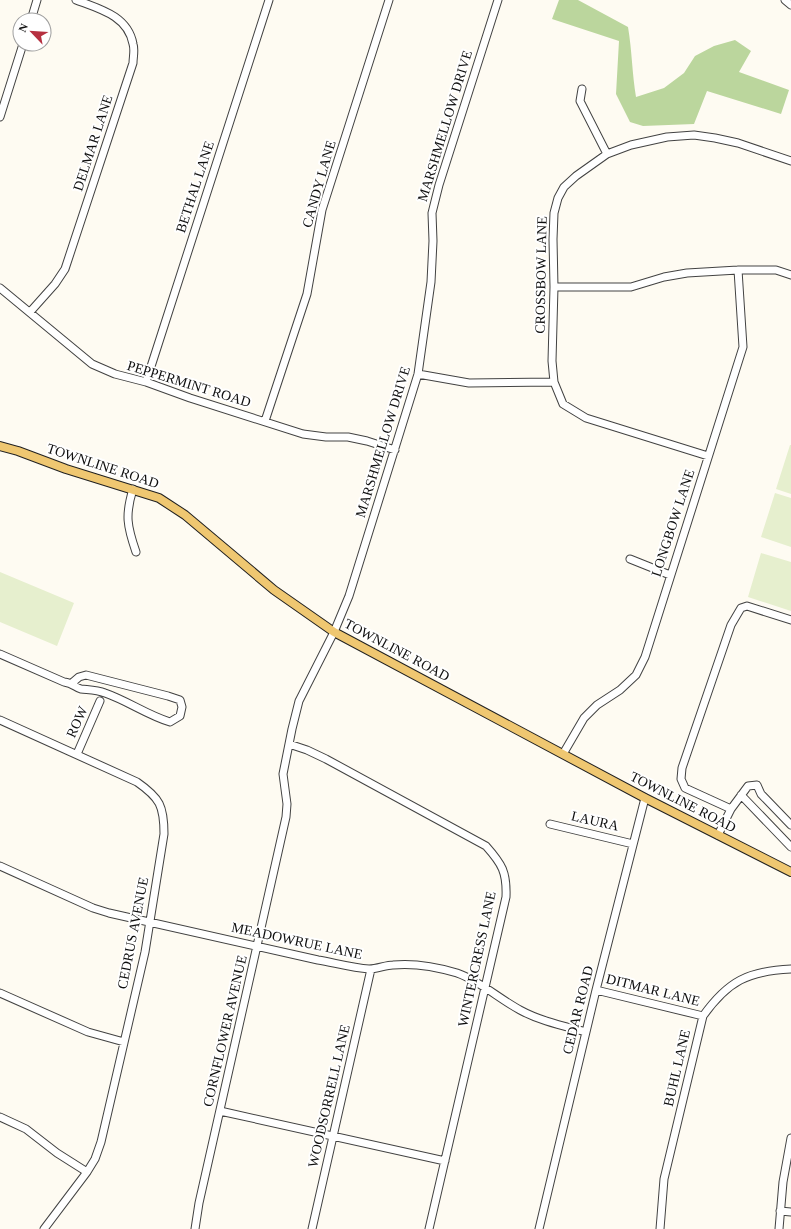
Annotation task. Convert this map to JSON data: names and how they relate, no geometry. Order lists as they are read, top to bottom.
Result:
{
  "streets": {
    "main road": ["TOWNLINE ROAD"],
    "street": [
      "MARSHMELLOW DRIVE",
      "DELMAR LANE",
      "CANDY LANE",
      "BETHAL LANE",
      "CROSSBOW LANE",
      "PEPPERMINT ROAD",
      "LONGBOW LANE",
      "ROW",
      "LAURA",
      "CEDRUS AVENUE",
      "MEADOWRUE LANE",
      "WINTERCRESS LANE",
      "DITMAR LANE",
      "CEDAR ROAD",
      "CORNFLOWER AVENUE",
      "BUHL LANE",
      "WOODSORRELL LANE"
    ]
  },
  "crossings": [
    ["MARSHMELLOW DRIVE", "PEPPERMINT ROAD"],
    ["MARSHMELLOW DRIVE", "TOWNLINE ROAD"],
    ["MARSHMELLOW DRIVE", "WINTERCRESS LANE"],
    ["MARSHMELLOW DRIVE", "CORNFLOWER AVENUE"],
    ["DELMAR LANE", "PEPPERMINT ROAD"],
    ["CANDY LANE", "PEPPERMINT ROAD"],
    ["BETHAL LANE", "PEPPERMINT ROAD"],
    ["CROSSBOW LANE", "LONGBOW LANE"],
    ["TOWNLINE ROAD", "LONGBOW LANE"],
    ["TOWNLINE ROAD", "CEDAR ROAD"],
    ["ROW", "CEDRUS AVENUE"],
    ["LAURA", "CEDAR ROAD"],
    ["CEDRUS AVENUE", "MEADOWRUE LANE"],
    ["MEADOWRUE LANE", "WINTERCRESS LANE"],
    ["MEADOWRUE LANE", "CEDAR ROAD"],
    ["MEADOWRUE LANE", "CORNFLOWER AVENUE"],
    ["MEADOWRUE LANE", "WOODSORRELL LANE"],
    ["WINTERCRESS LANE", "CORNFLOWER AVENUE"],
    ["DITMAR LANE", "CEDAR ROAD"],
    ["DITMAR LANE", "BUHL LANE"]
  ],
  "north": "top left"
}
